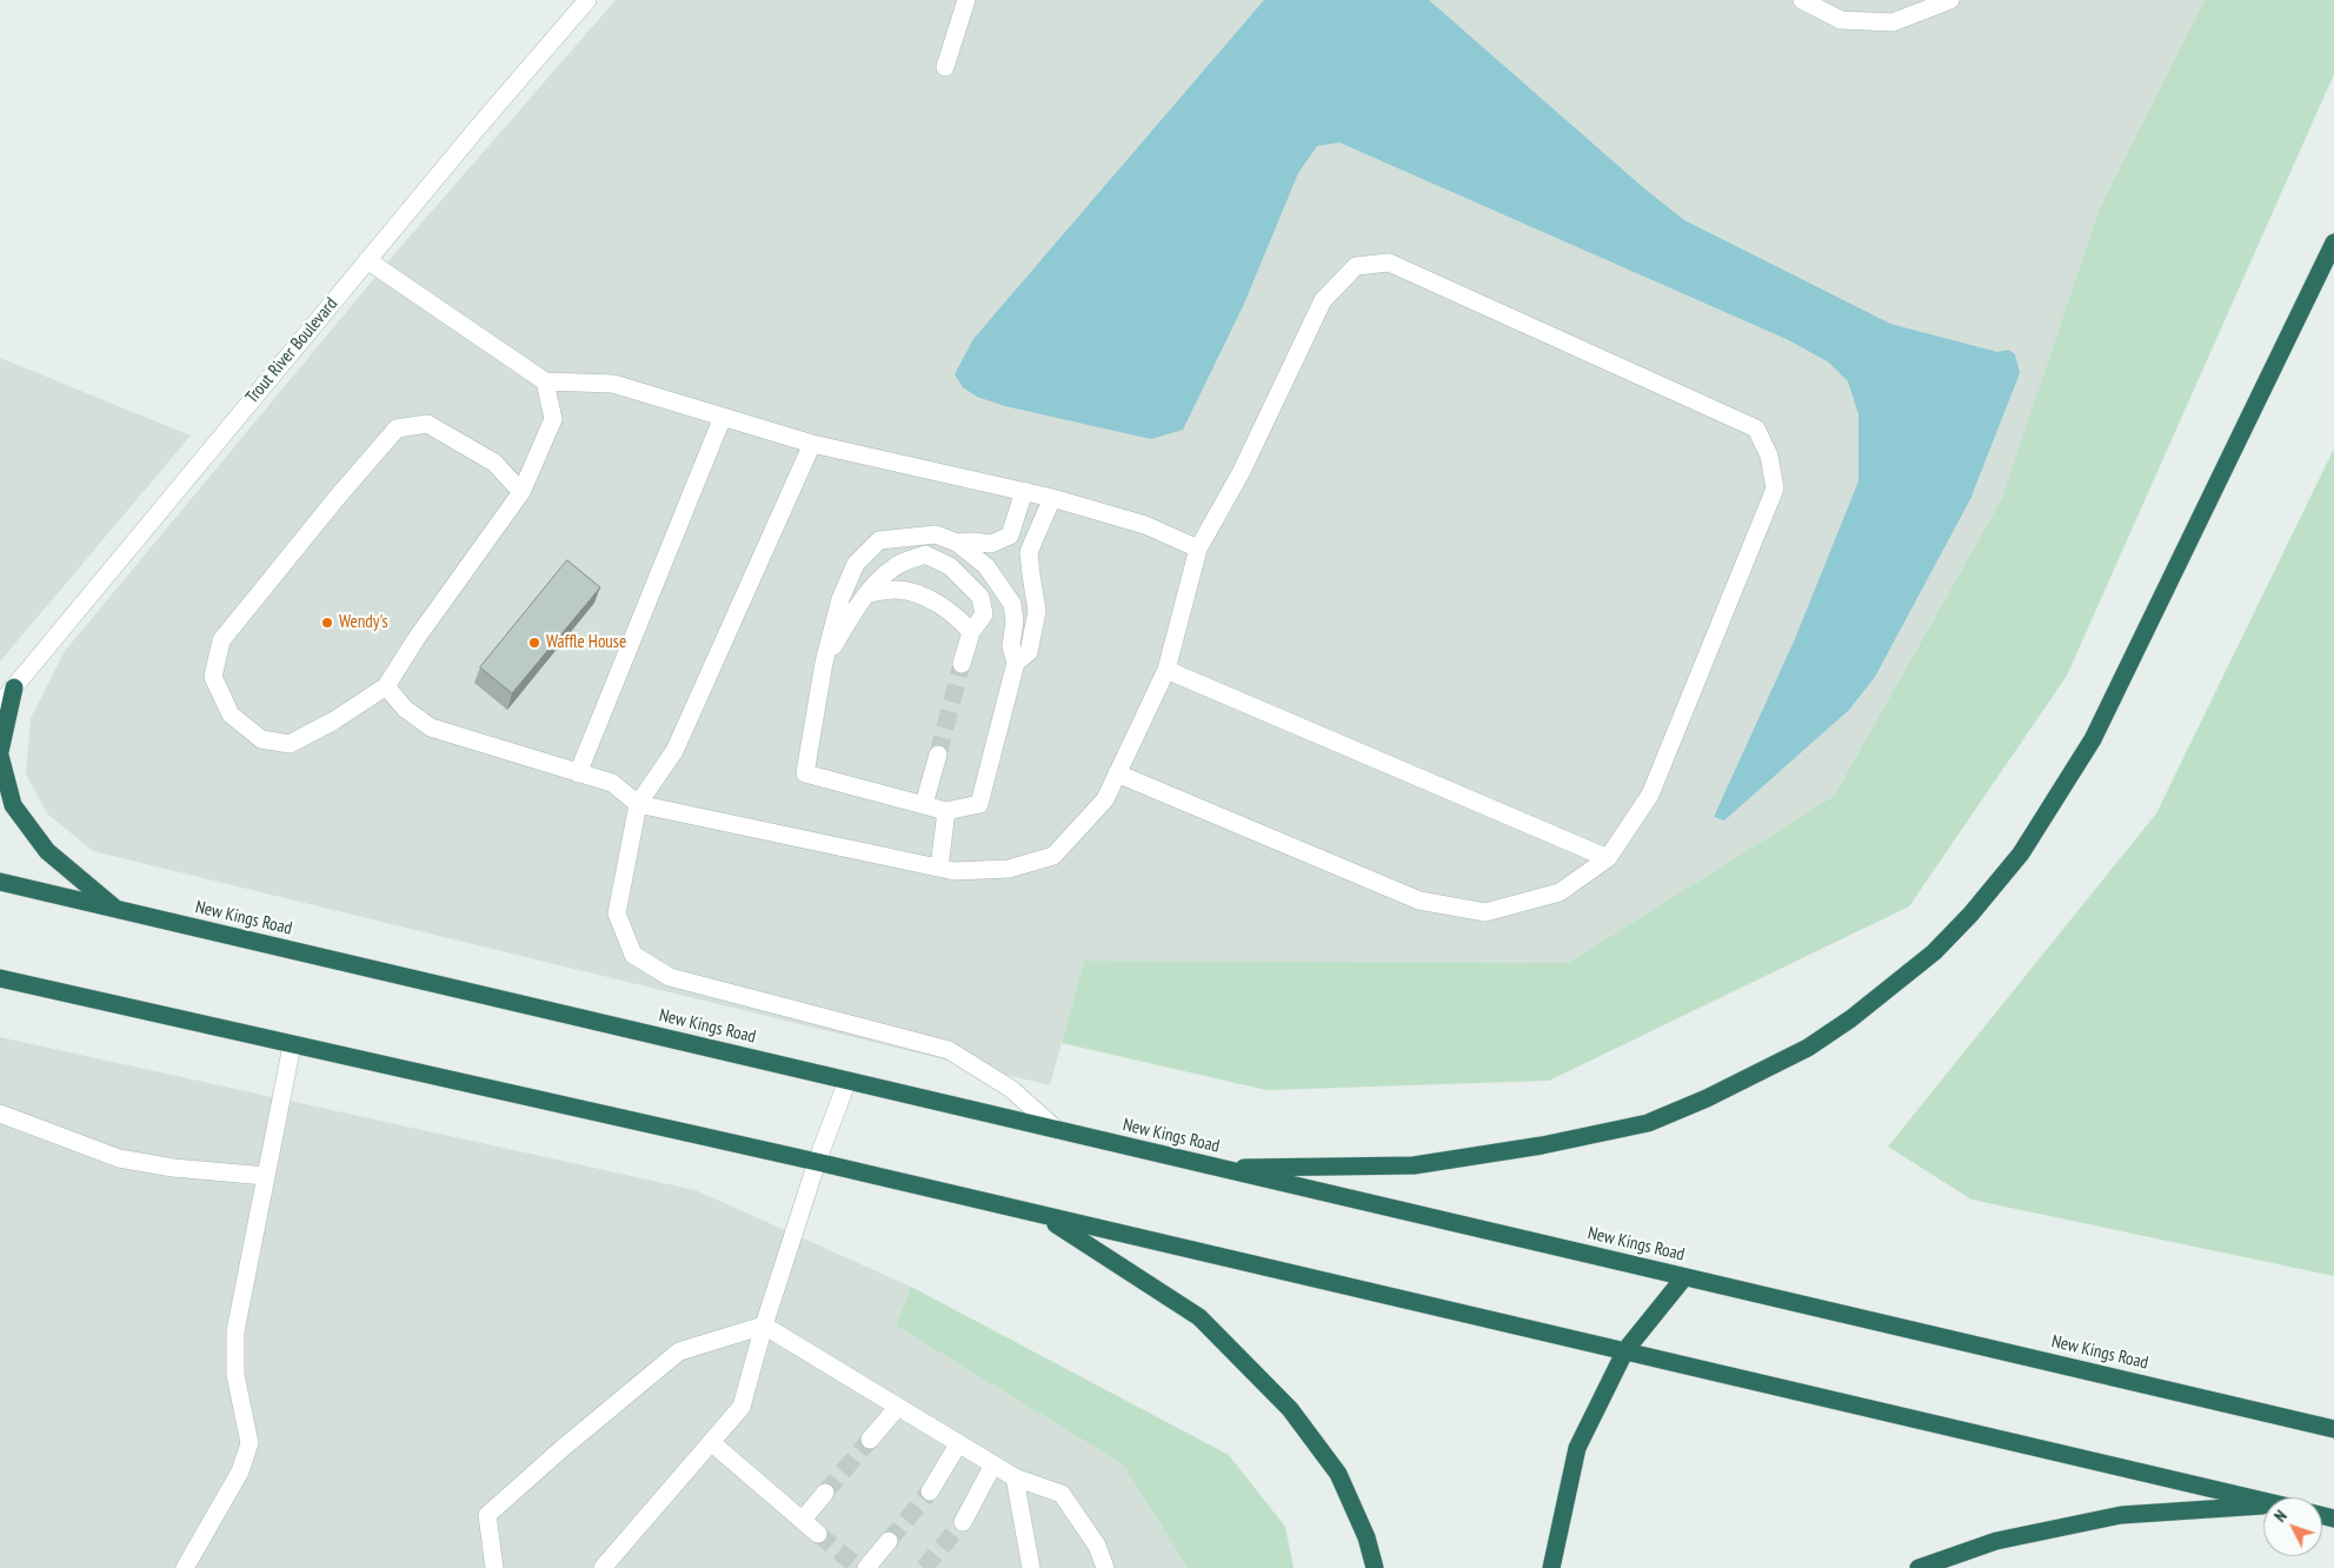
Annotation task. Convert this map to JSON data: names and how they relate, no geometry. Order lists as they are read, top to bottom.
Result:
{
  "streets": {
    "highway": ["New Kings Road"],
    "street": ["Trout River Boulevard"]
  },
  "places": ["Wendy's", "Waffle House"],
  "north": "top left"
}
